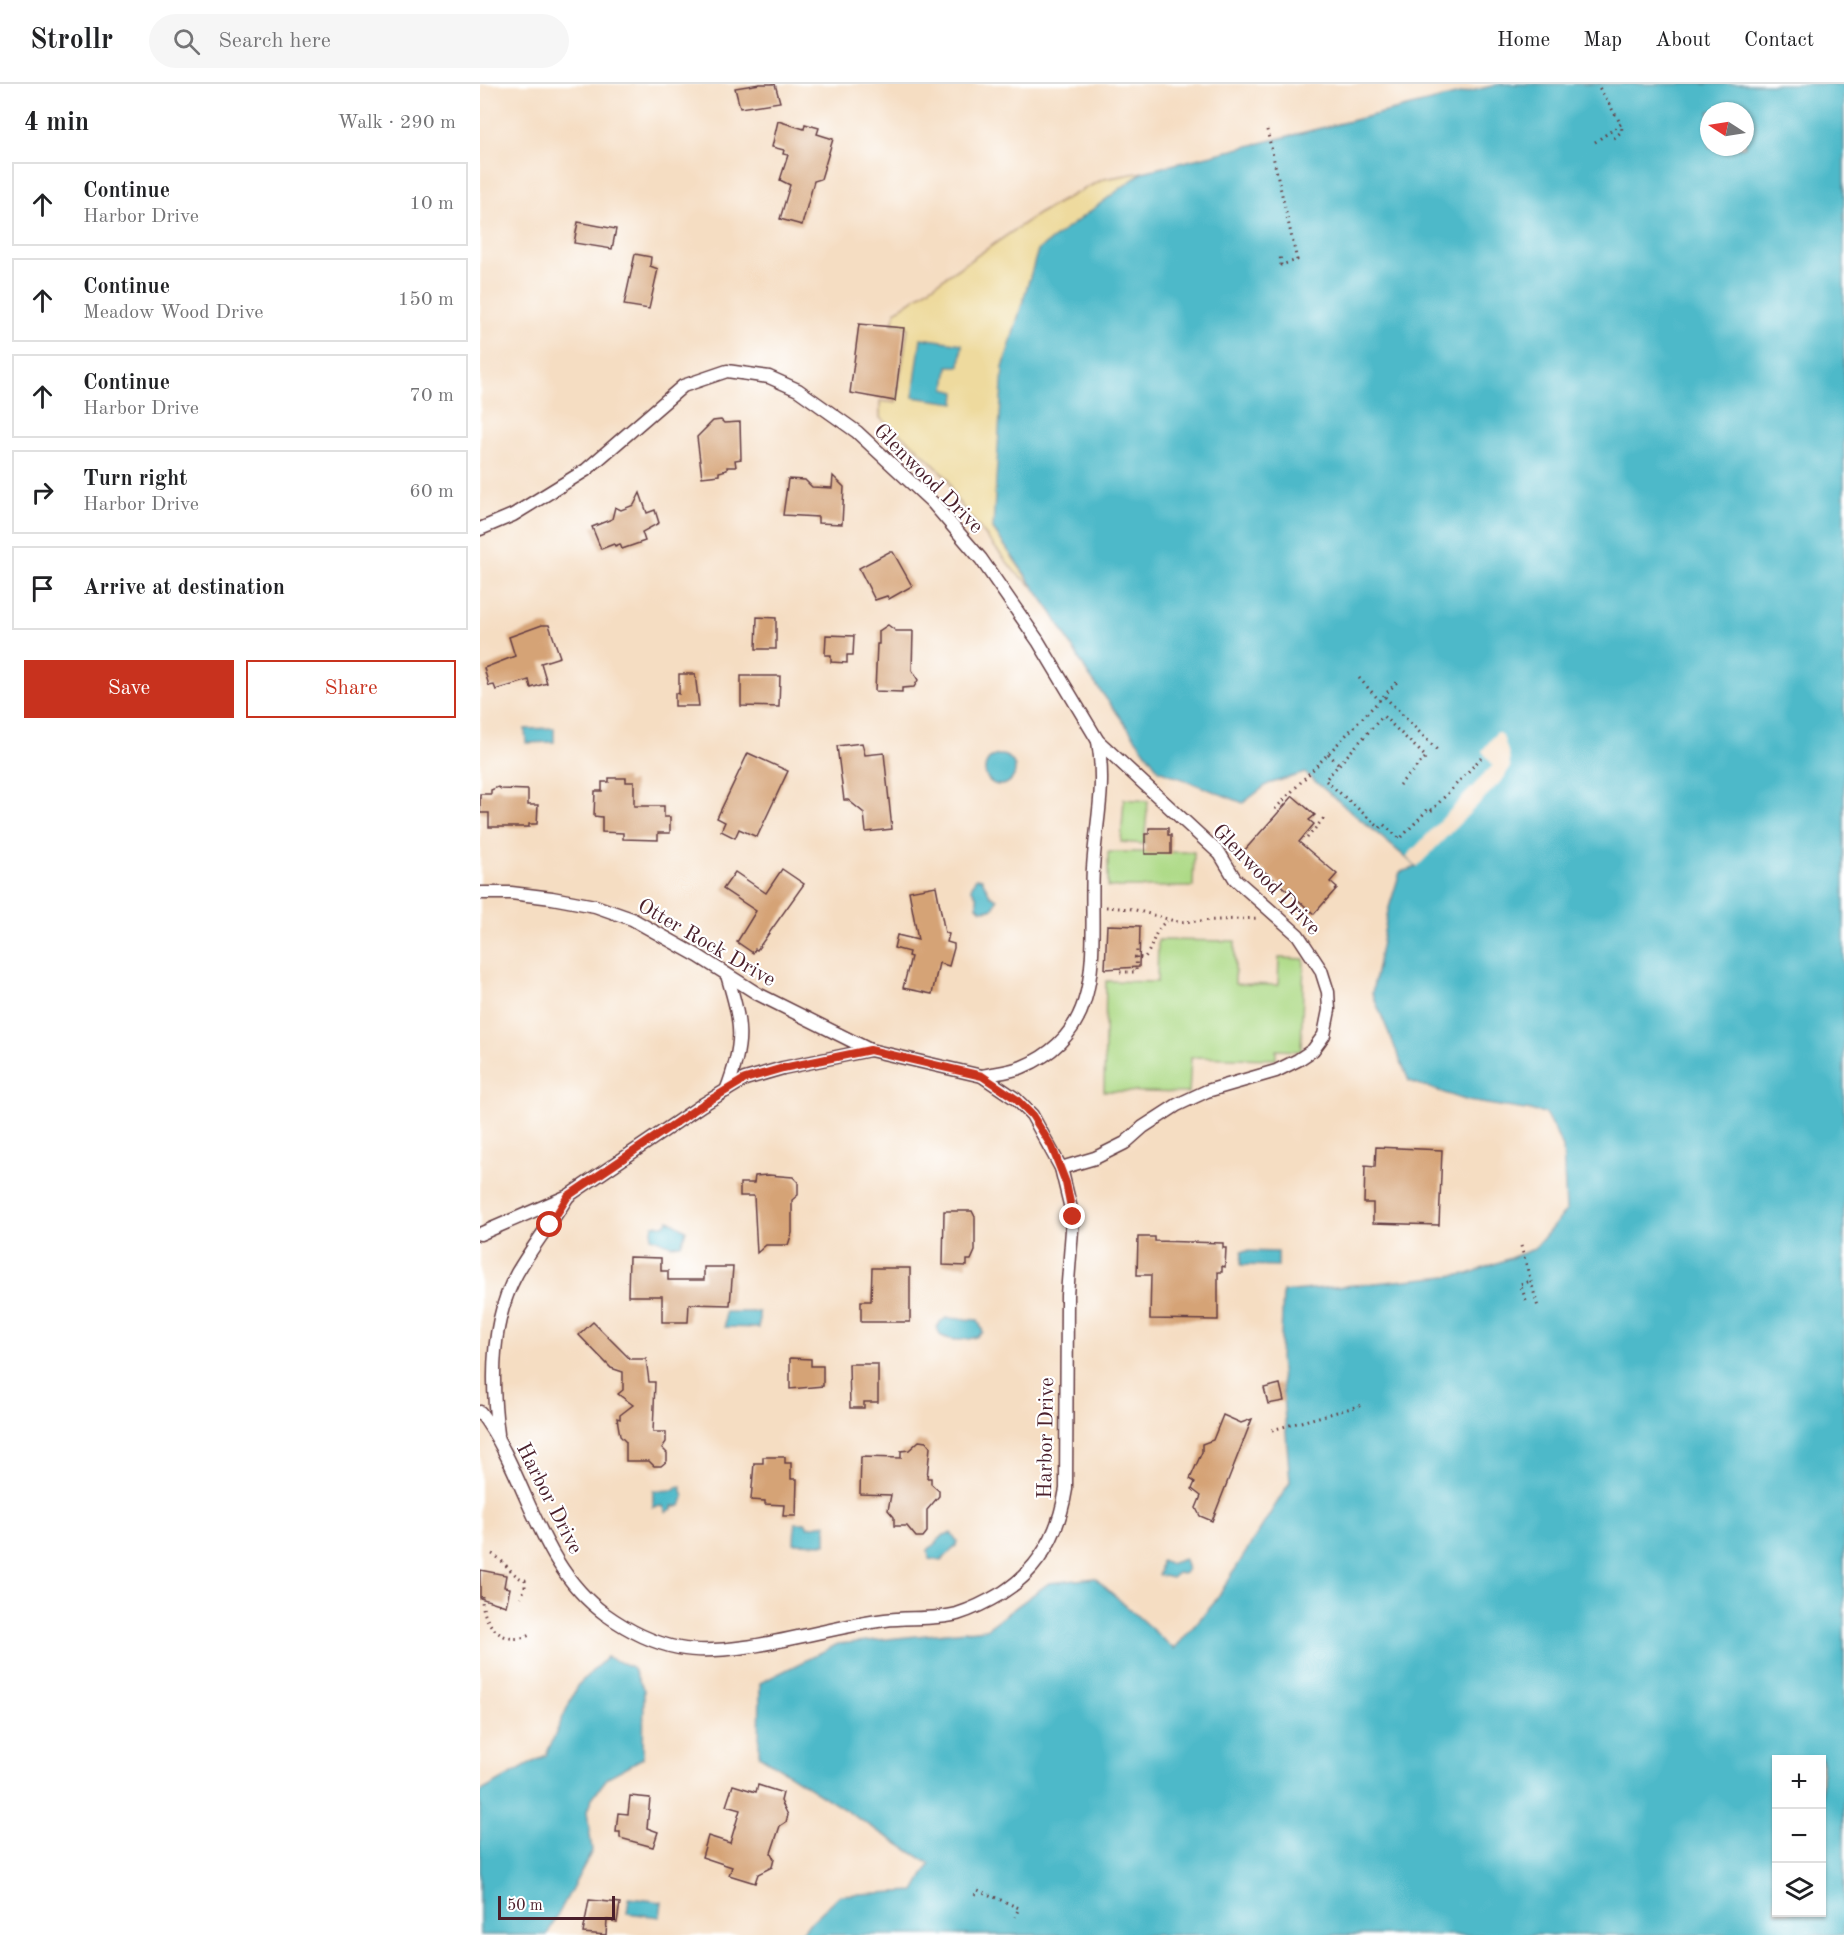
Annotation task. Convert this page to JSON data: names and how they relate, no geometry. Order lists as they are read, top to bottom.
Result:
{
  "streets": {
    "street": ["Glenwood Drive", "Otter Rock Drive", "Harbor Drive"]
  },
  "crossings": [
    ["Glenwood Drive", "Harbor Drive"],
    ["Otter Rock Drive", "Harbor Drive"]
  ],
  "scale_bar": "50 m",
  "north": "left",
  "page": {
    "header": "Strollr",
    "search": "Search here",
    "nav": [
      "Home",
      "Map",
      "About",
      "Contact"
    ],
    "heading": ["4 min", "Walk · 290 m"],
    "list": [
      ["Continue", "Harbor Drive", "10 m"],
      ["Continue", "Meadow Wood Drive", "150 m"],
      ["Continue", "Harbor Drive", "70 m"],
      ["Turn right", "Harbor Drive", "60 m"],
      "Arrive at destination"
    ],
    "buttons": ["Save", "Share"],
    "map_buttons": ["+", "−"],
    "scale": "50 m"
  }
}
